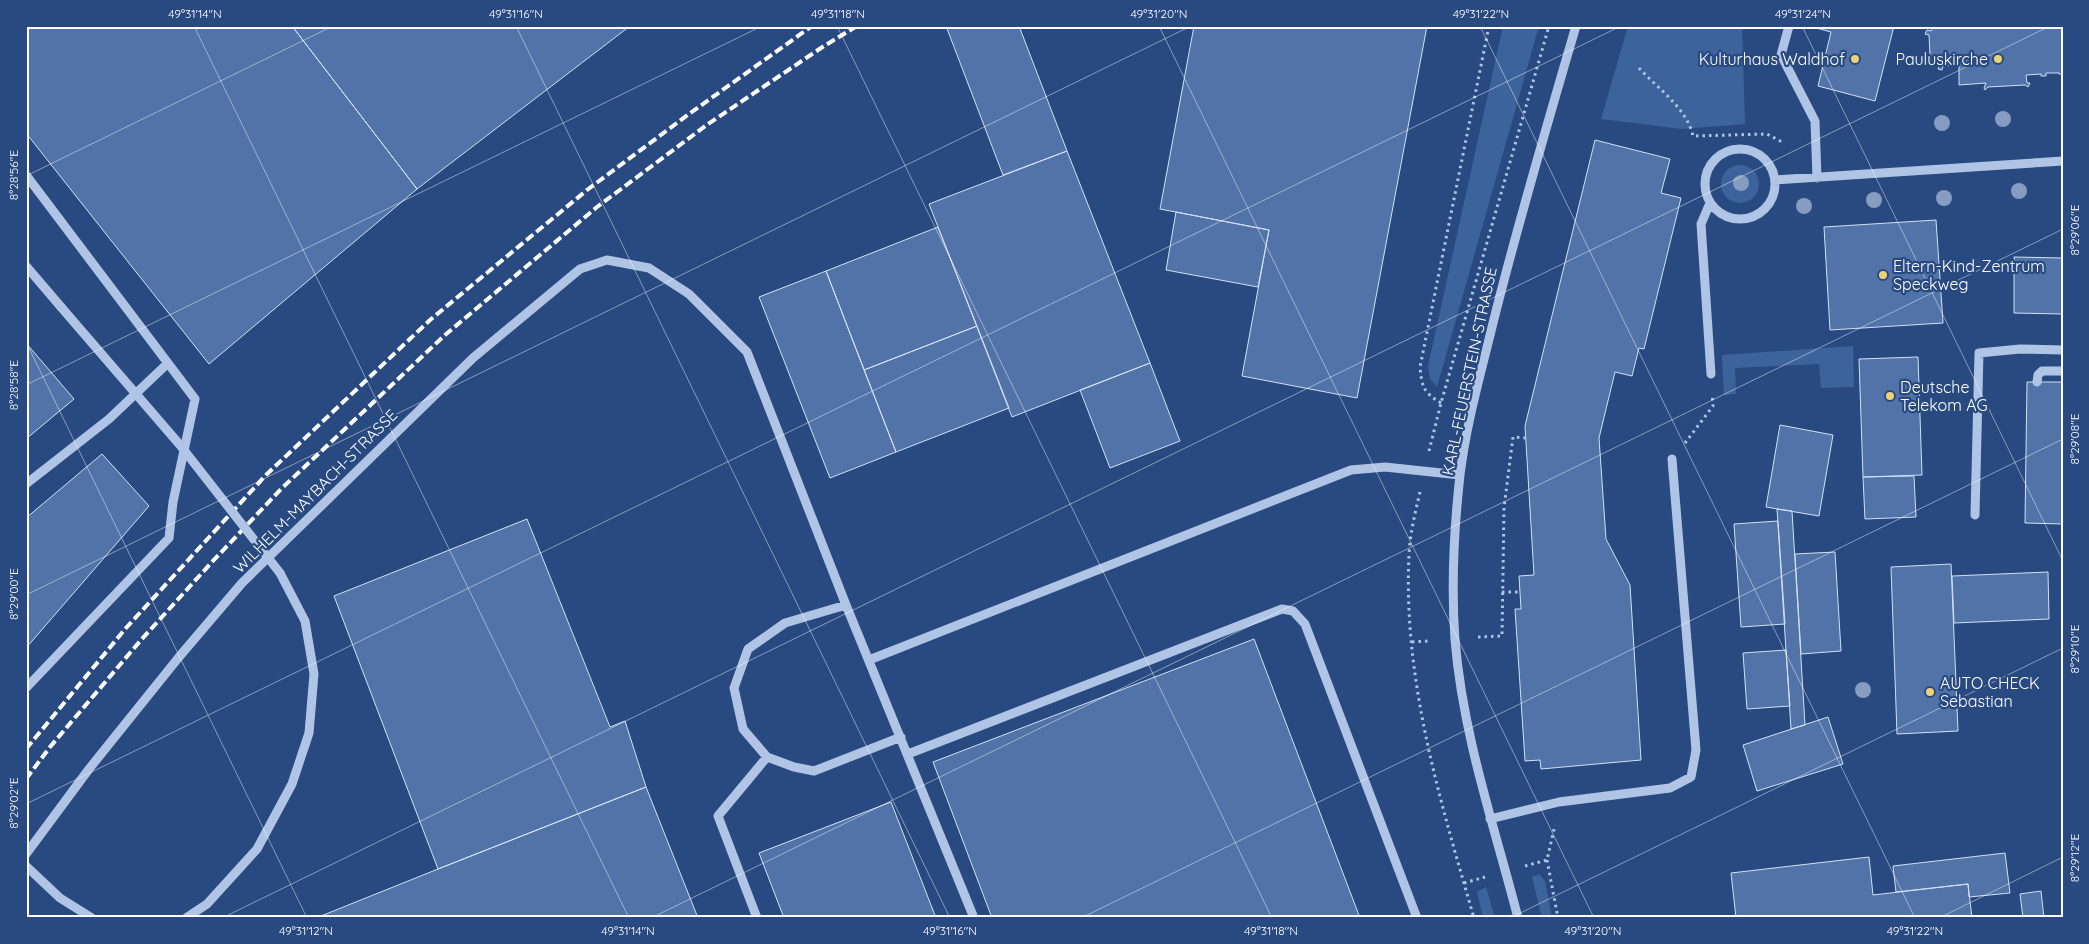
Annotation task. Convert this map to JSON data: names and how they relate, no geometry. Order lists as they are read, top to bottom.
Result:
{
  "streets": {
    "street": ["KARL-FEUERSTEIN-STRASSE", "WILHELM-MAYBACH-STRASSE"]
  },
  "places": [
    "Kulturhaus Waldhof",
    "Pauluskirche",
    "Eltern-Kind-Zentrum Speckweg",
    "Deutsche Telekom AG",
    "AUTO CHECK Sebastian"
  ],
  "coordinates": [
    "49°31'14\"N",
    "49°31'16\"N",
    "49°31'18\"N",
    "49°31'20\"N",
    "49°31'22\"N",
    "49°31'24\"N",
    "8°28'56\"E",
    "8°29'06\"E",
    "8°28'58\"E",
    "8°29'08\"E",
    "8°29'00\"E",
    "8°29'10\"E",
    "8°29'02\"E",
    "8°29'12\"E",
    "49°31'12\"N"
  ]
}
